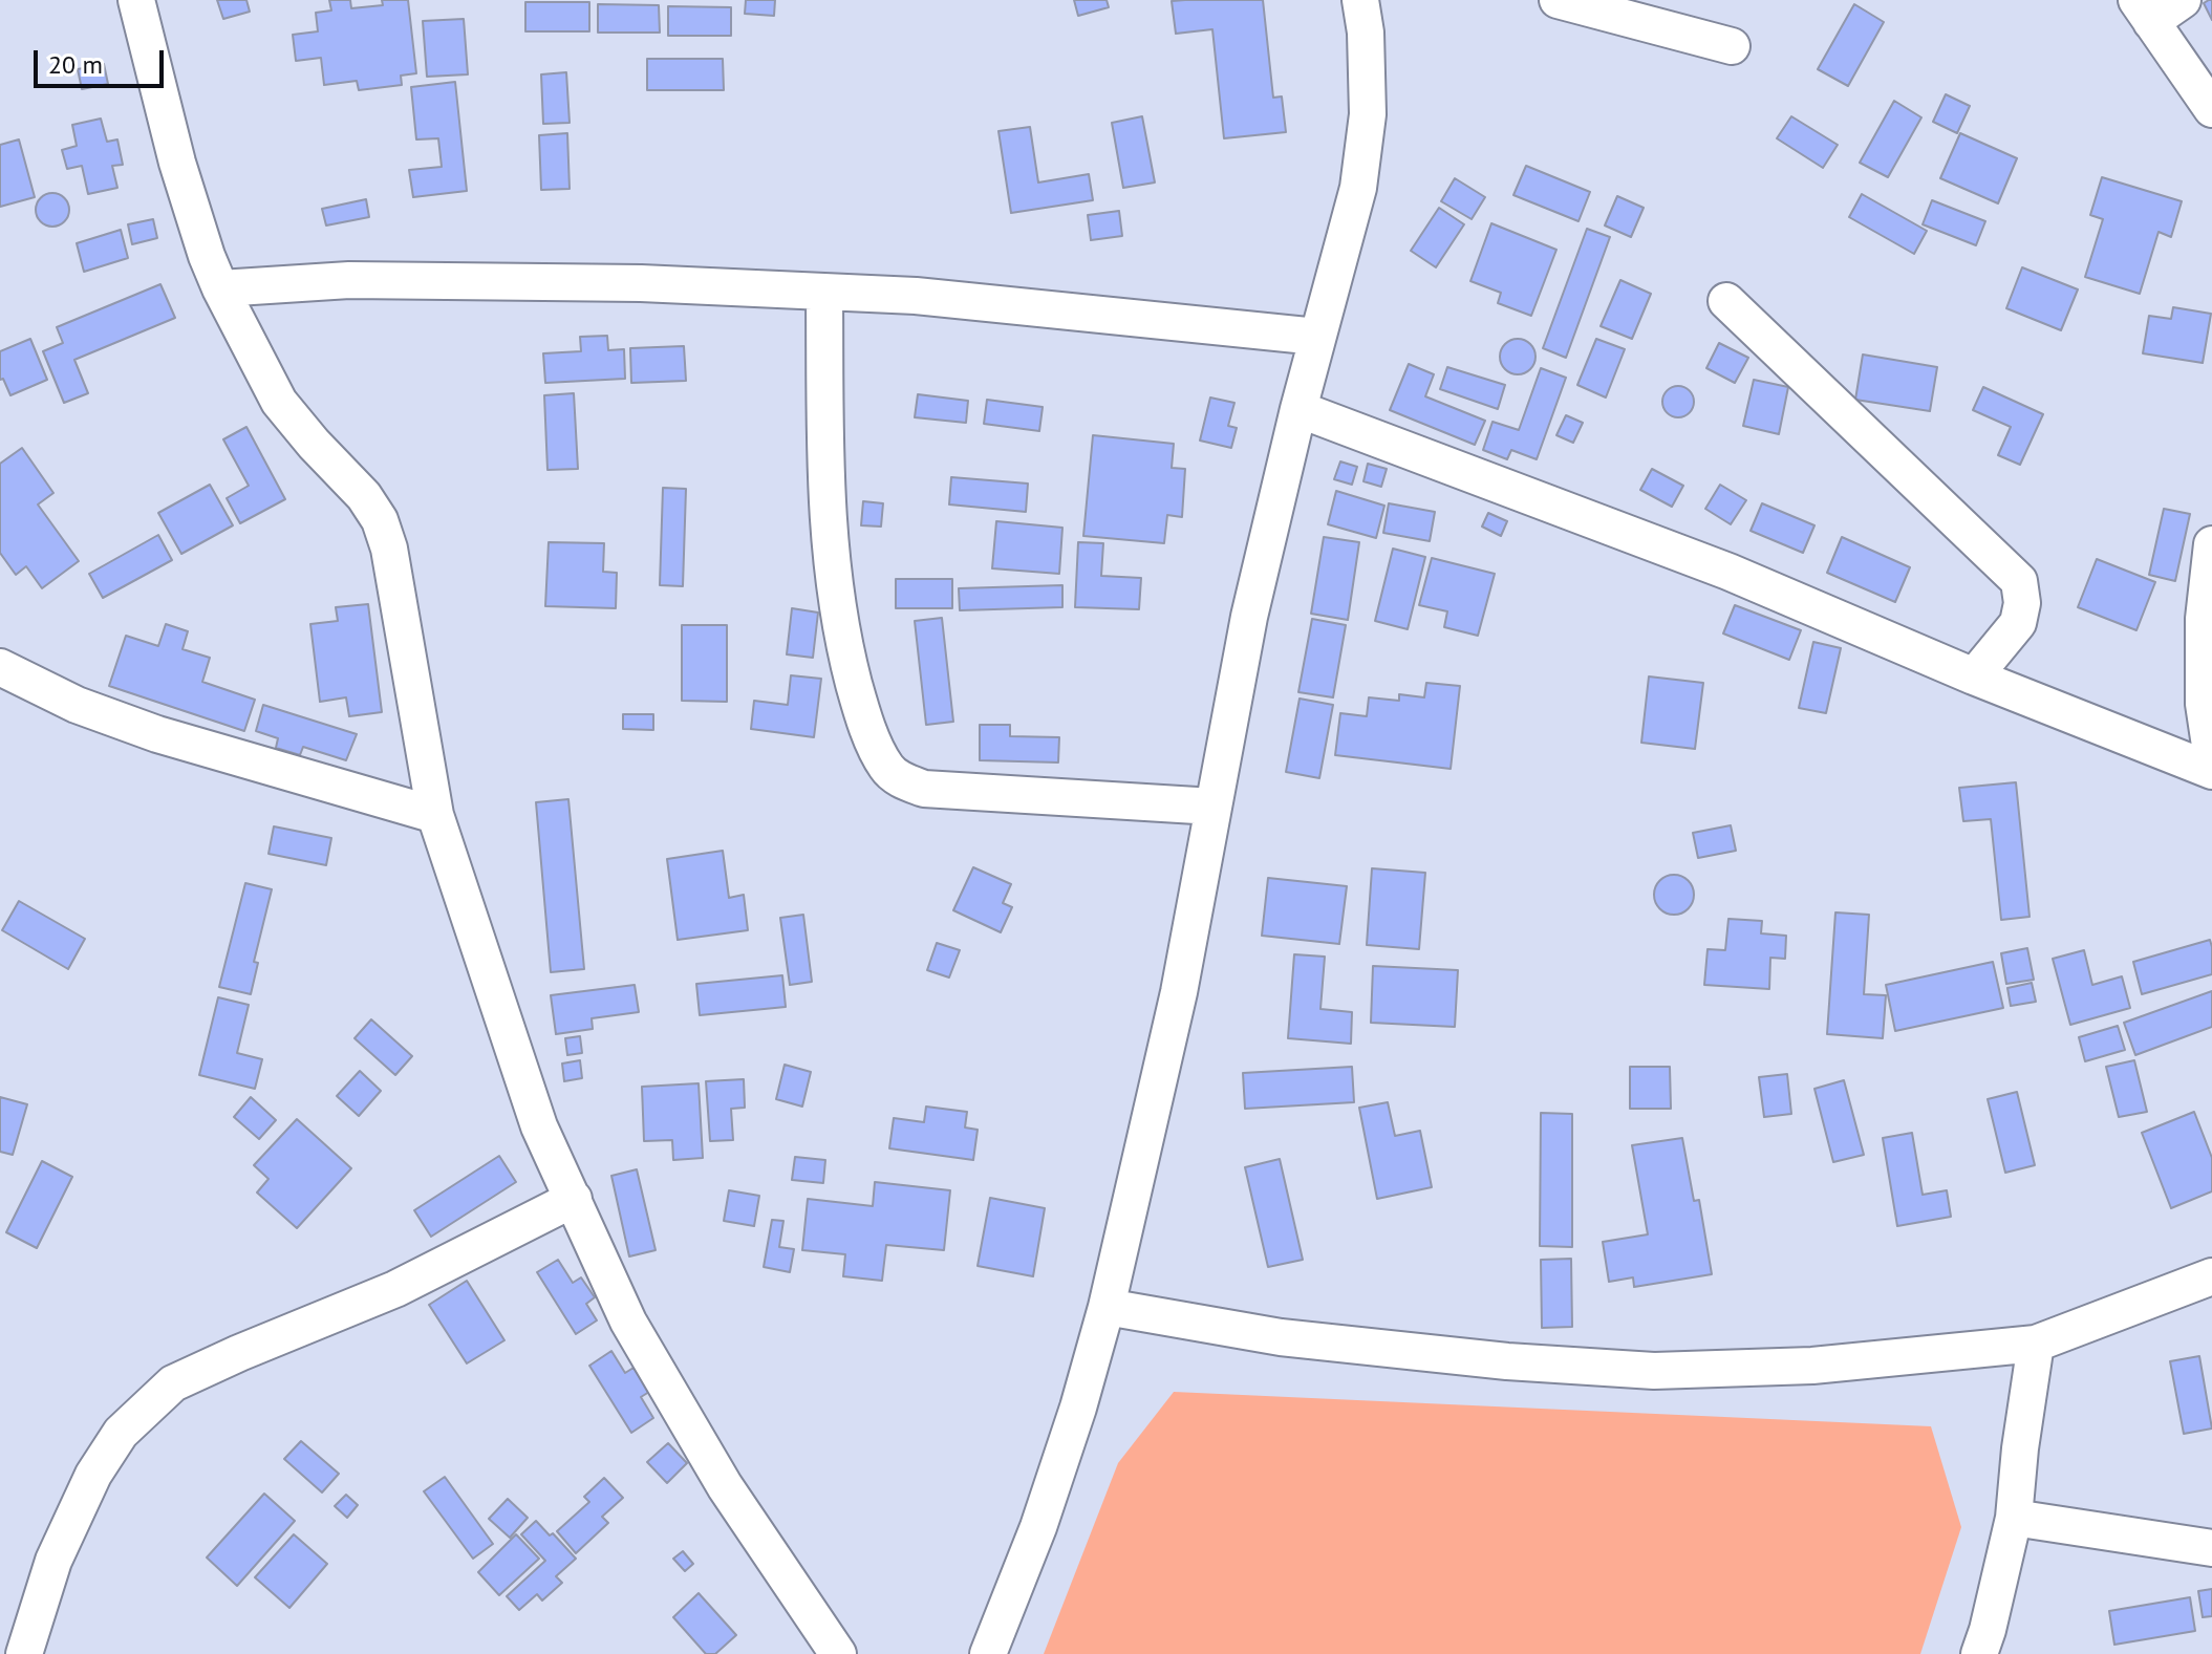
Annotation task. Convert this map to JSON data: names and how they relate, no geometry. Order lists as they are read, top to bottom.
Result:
{
  "scale_bar": "20 m"
}
